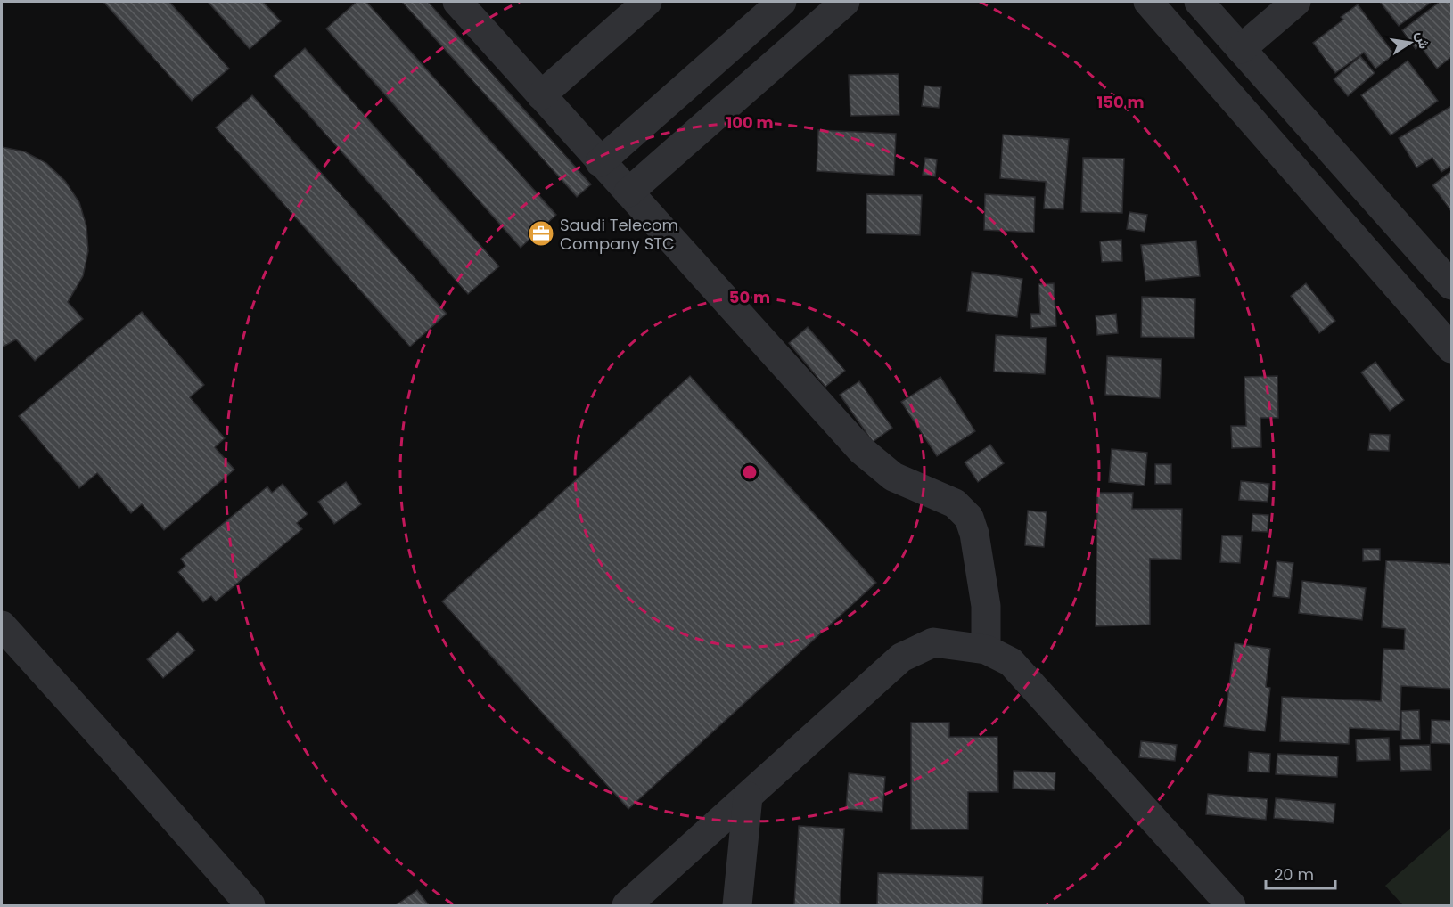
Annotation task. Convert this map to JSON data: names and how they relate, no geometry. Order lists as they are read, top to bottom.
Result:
{
  "places": {
    "office": ["Saudi Telecom Company STC"]
  },
  "scale_bar": "20 m",
  "north": "right",
  "rings": ["150 m", "100 m", "50 m"]
}
